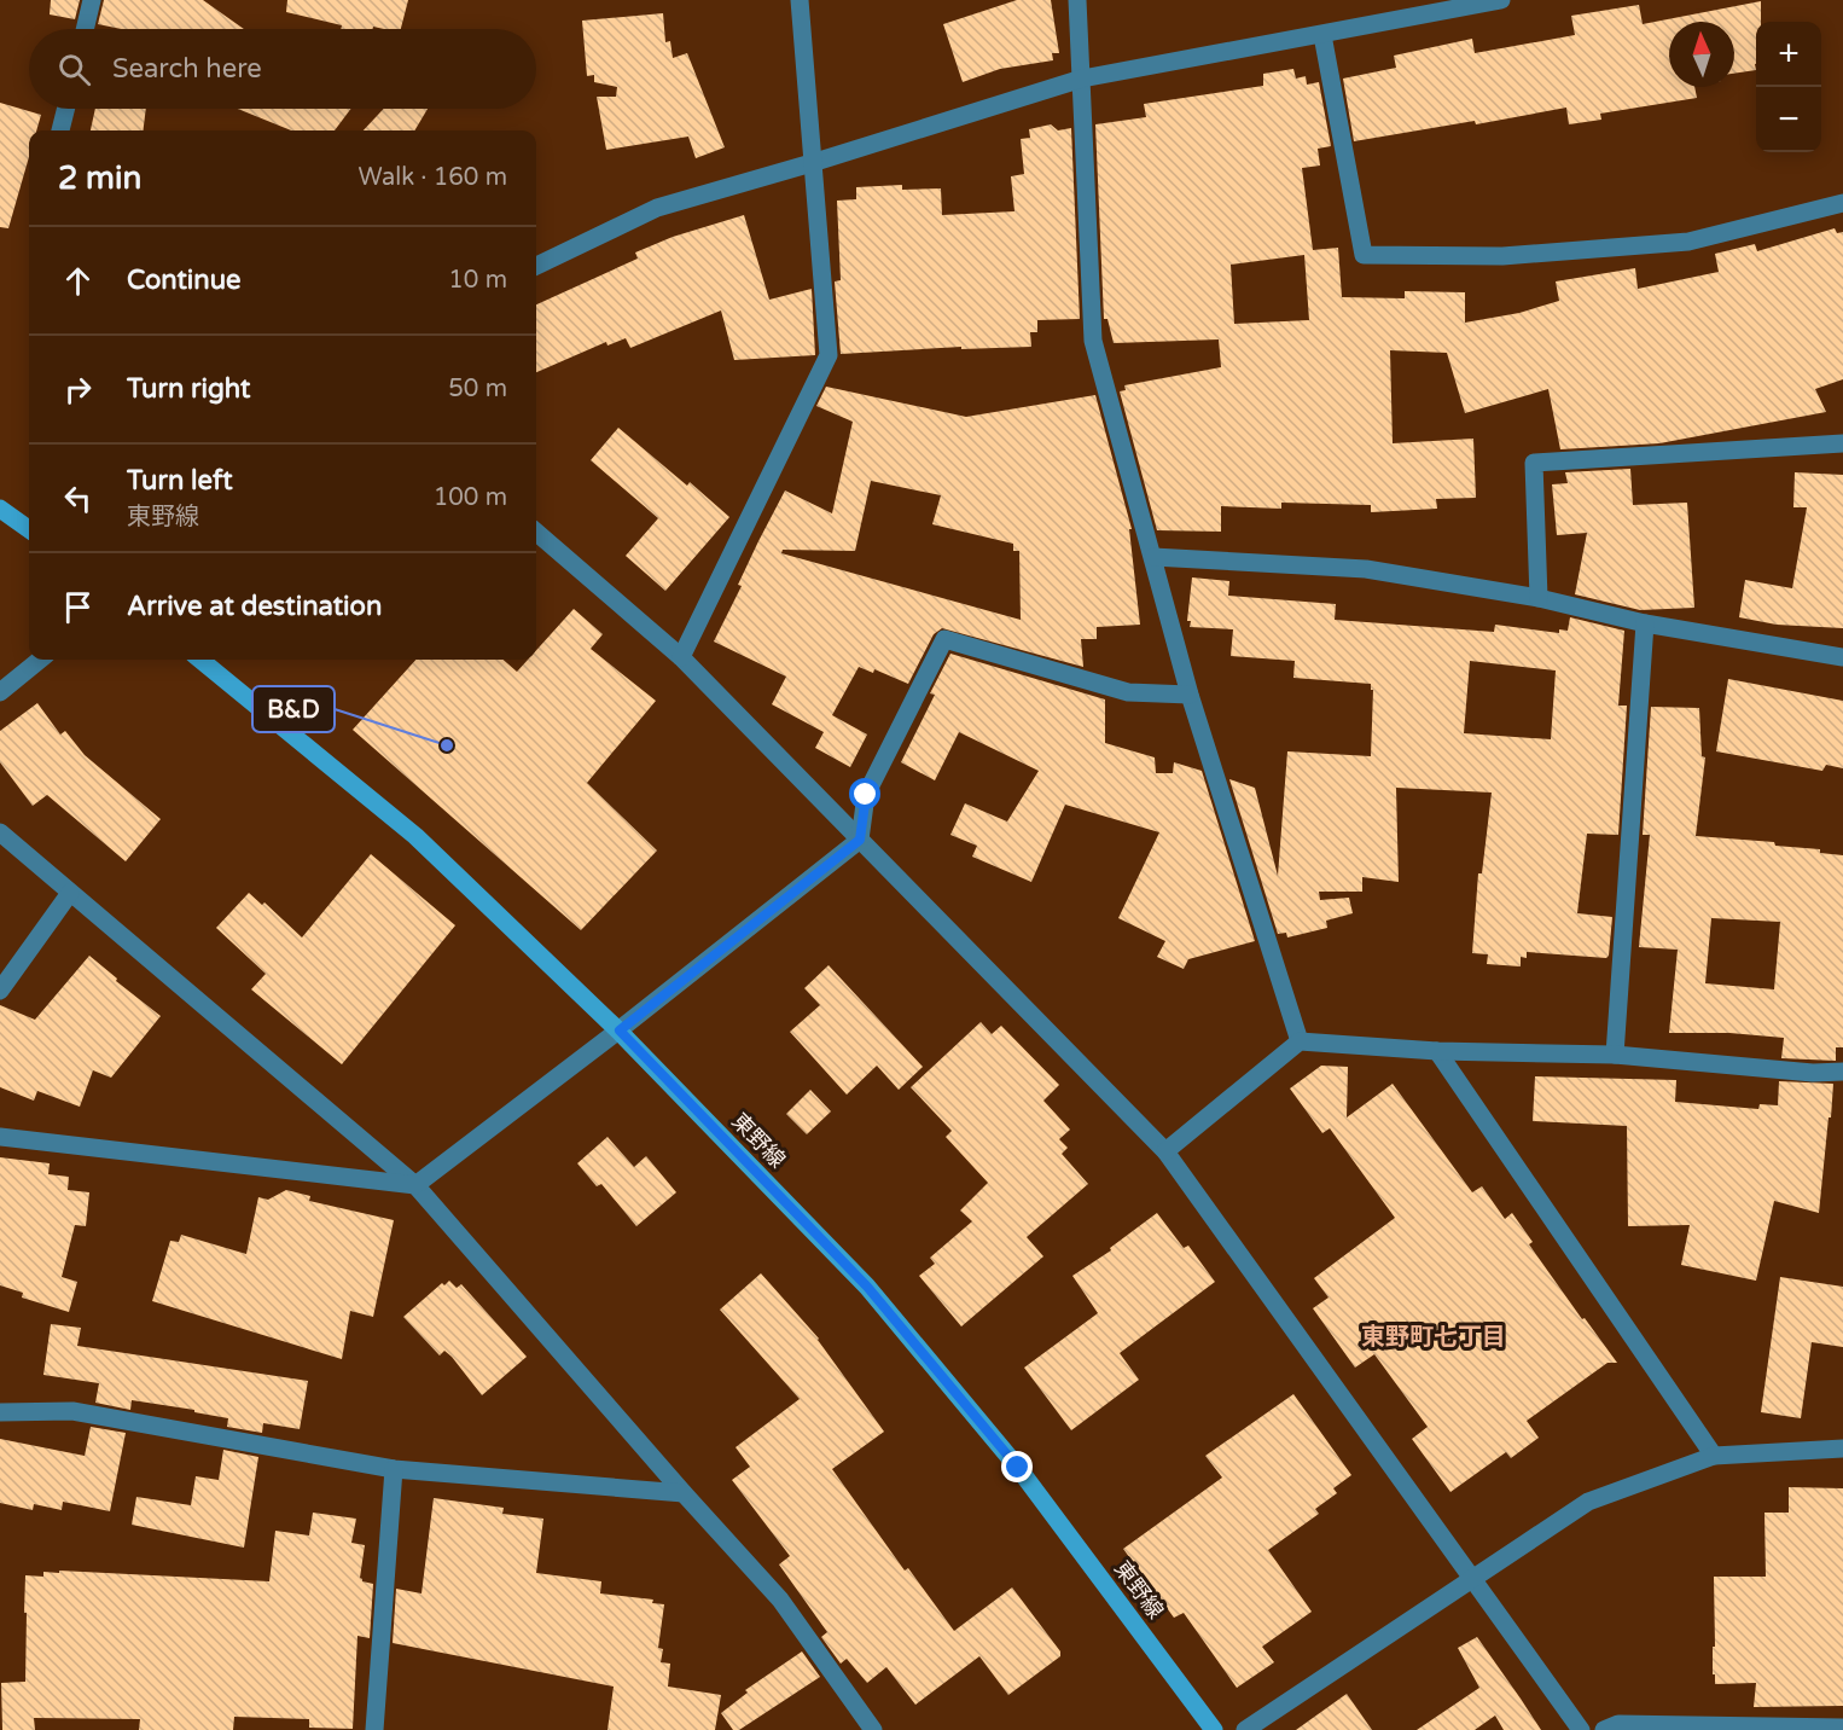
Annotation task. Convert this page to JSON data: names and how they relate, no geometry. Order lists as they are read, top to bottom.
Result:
{
  "streets": {
    "street": ["東野線"]
  },
  "districts": ["東野町七丁目"],
  "places": ["B&D"],
  "north": "top",
  "page": {
    "map_buttons": ["+", "−"],
    "search": "Search here",
    "heading": ["2 min", "Walk · 160 m"],
    "list": [
      ["Continue", "10 m"],
      ["Turn right", "50 m"],
      ["Turn left", "東野線", "100 m"],
      "Arrive at destination"
    ]
  }
}
